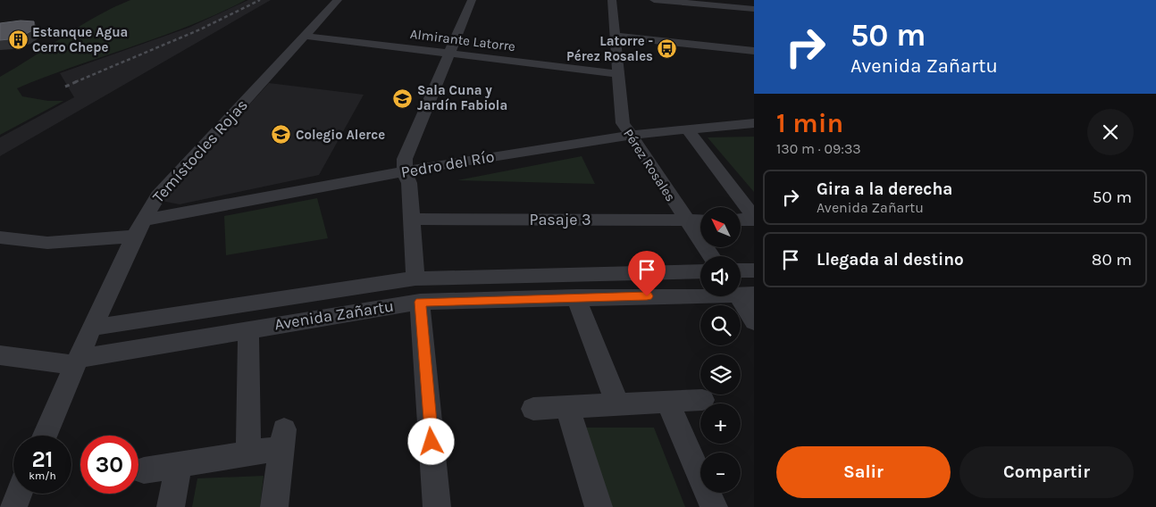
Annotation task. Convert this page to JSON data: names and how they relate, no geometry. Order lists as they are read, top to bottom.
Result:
{
  "streets": {
    "street": [
      "Almirante Latorre",
      "Temístocles Rojas",
      "Pedro del Río",
      "Pérez Rosales",
      "Pasaje 3",
      "Avenida Zañartu"
    ]
  },
  "crossings": [
    ["Almirante Latorre", "Temístocles Rojas"],
    ["Almirante Latorre", "Pérez Rosales"],
    ["Temístocles Rojas", "Pedro del Río"],
    ["Temístocles Rojas", "Avenida Zañartu"],
    ["Pedro del Río", "Pérez Rosales"],
    ["Pérez Rosales", "Pasaje 3"]
  ],
  "places": {
    "building": ["Estanque Agua Cerro Chepe"],
    "bus stop": ["Latorre - Pérez Rosales"],
    "school or university": ["Sala Cuna y Jardín Fabiola", "Colegio Alerce"]
  },
  "north": "top left",
  "page": {
    "turn": ["50 m", "Avenida Zañartu"],
    "heading": ["1 min", "130 m · 09:33"],
    "list": [
      {
        "name": "Gira a la derecha",
        "note": "Avenida Zañartu",
        "value": "50 m"
      },
      {
        "name": "Llegada al destino",
        "value": "80 m"
      }
    ],
    "map_buttons": ["+", "−"],
    "speed": "21 km/h",
    "limit": "30",
    "buttons": ["Salir", "Compartir"]
  }
}
